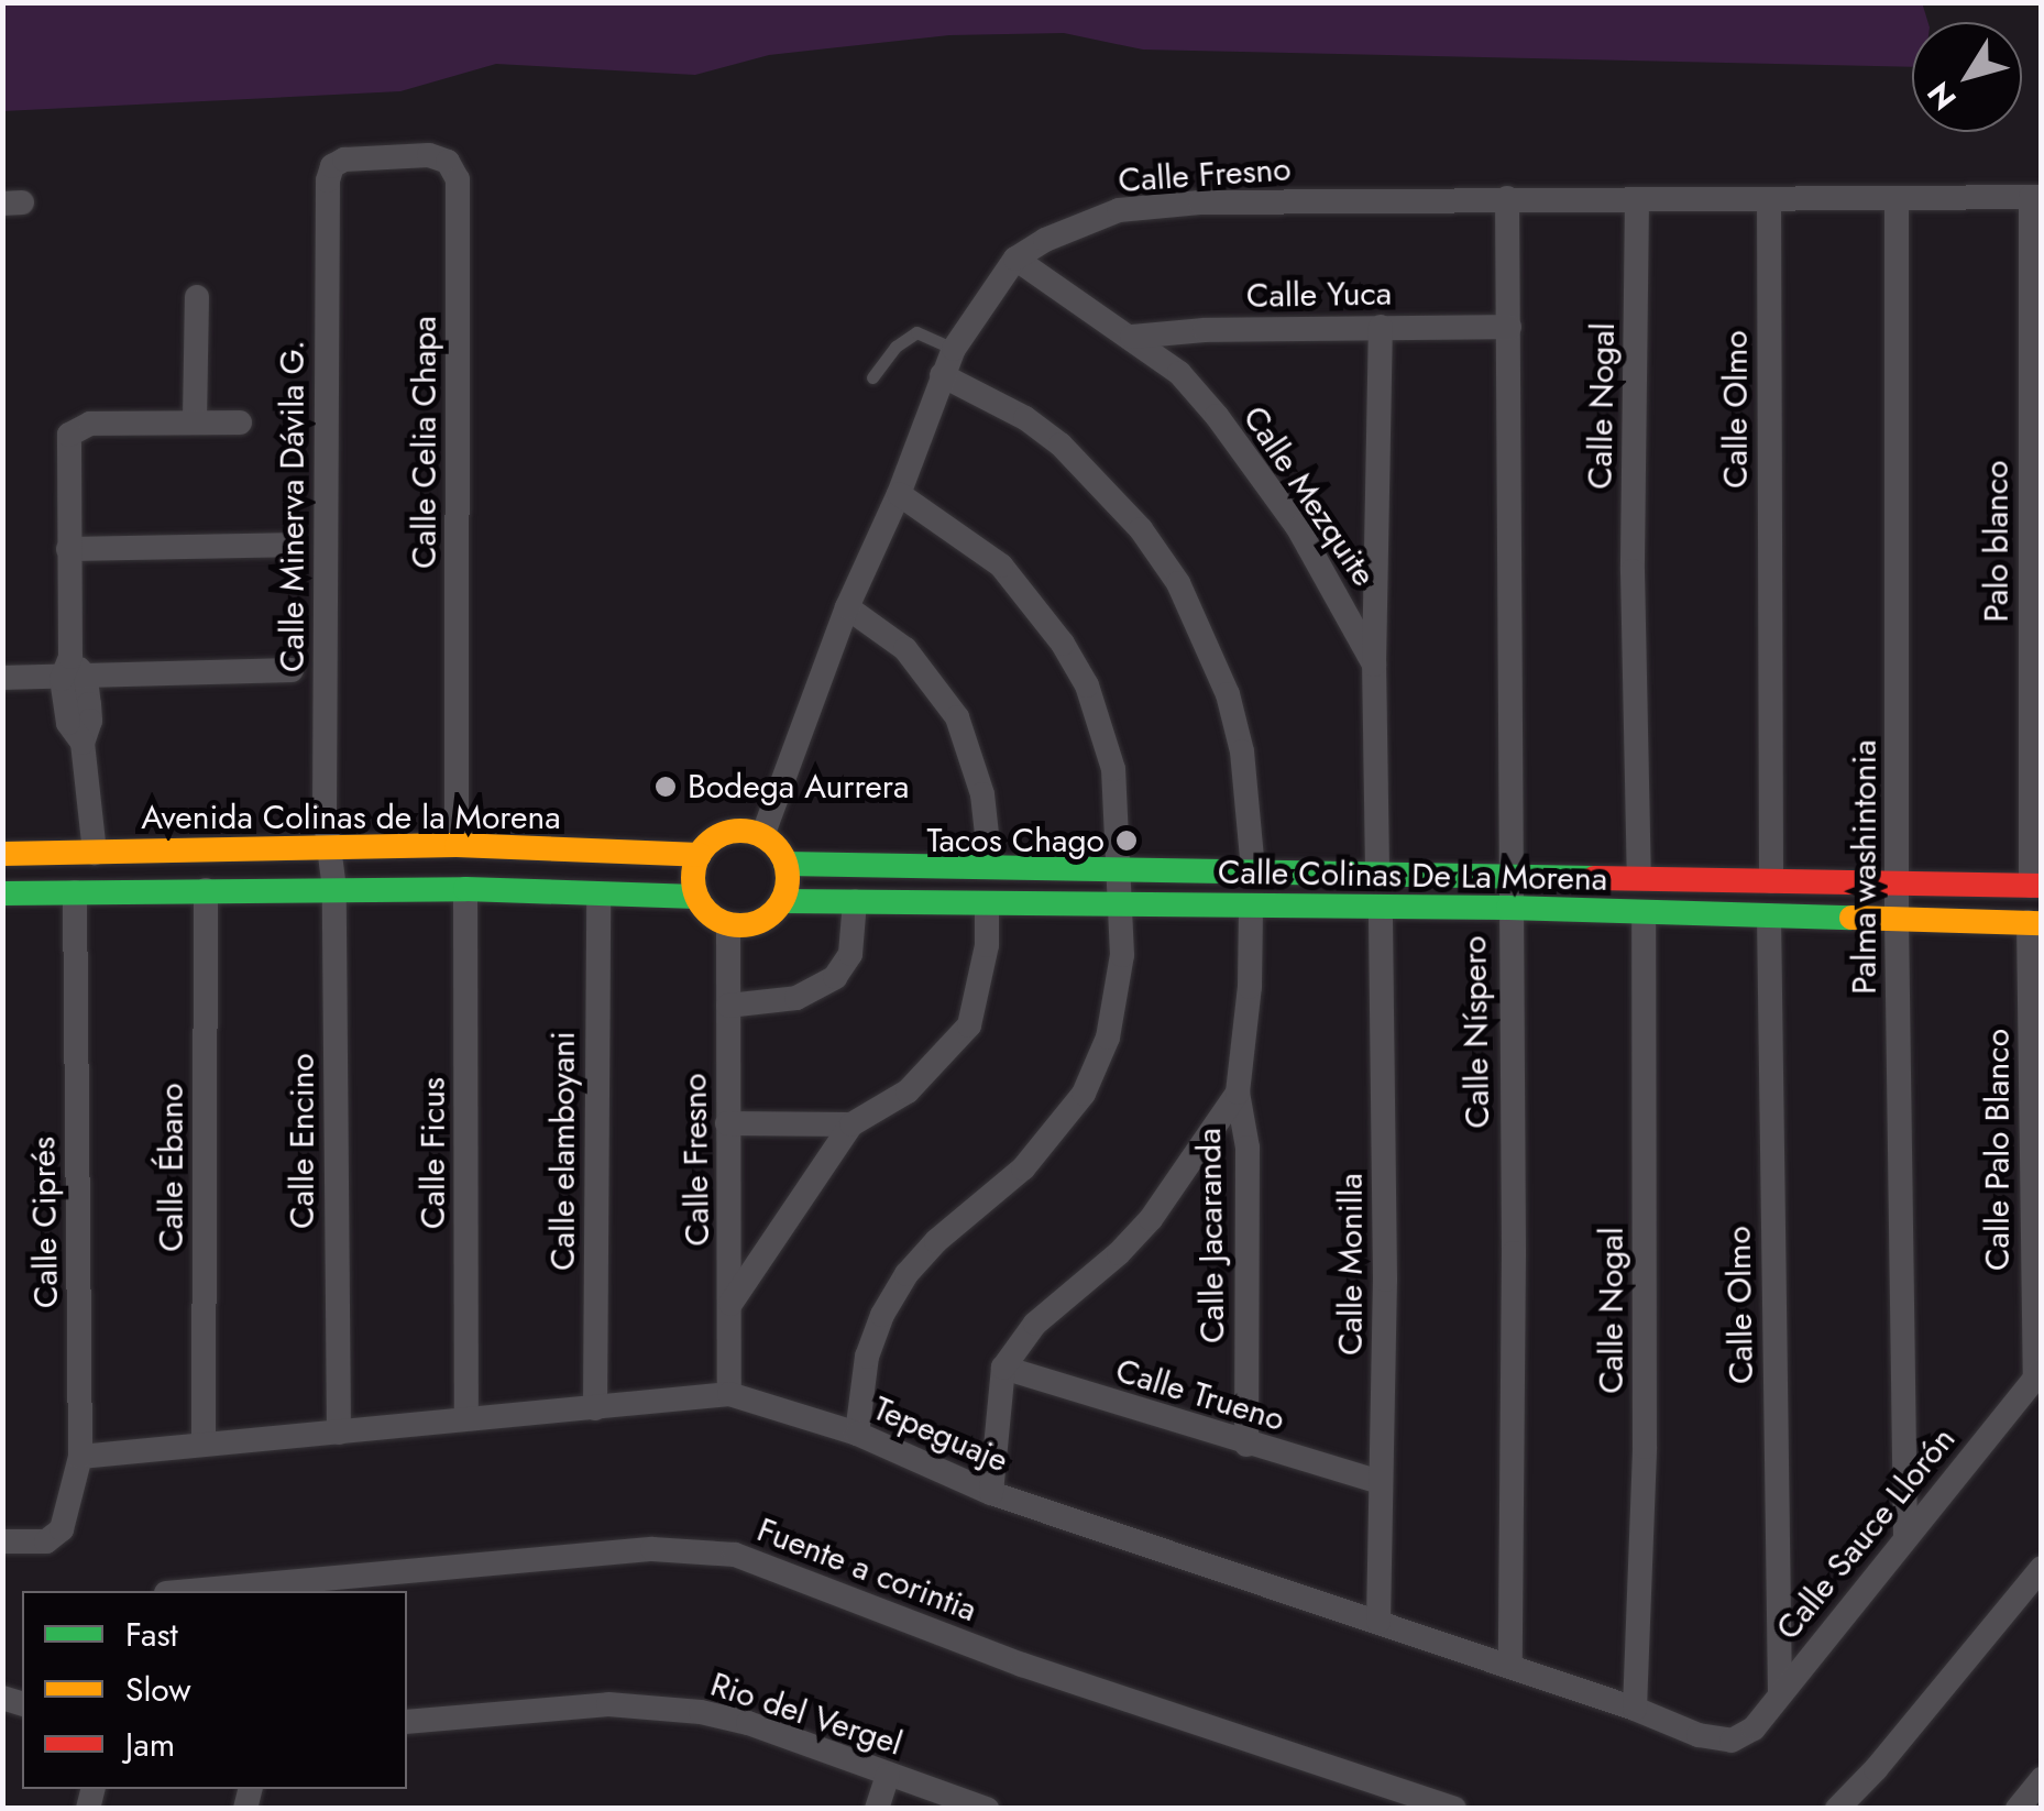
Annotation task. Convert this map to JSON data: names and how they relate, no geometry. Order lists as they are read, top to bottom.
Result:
{
  "streets": {
    "street": [
      "Calle Fresno",
      "Calle Yuca",
      "Calle Nogal",
      "Calle Olmo",
      "Calle Celia Chapa",
      "Calle Mezquite",
      "Calle Minerva Dávila G.",
      "Palo blanco",
      "Avenida Colinas de la Morena",
      "Palma washintonia",
      "Calle Colinas De La Morena",
      "Calle Níspero",
      "Calle Encino",
      "Calle Palo Blanco",
      "Calle elamboyani",
      "Calle Ficus",
      "Calle Ébano",
      "Calle Ciprés",
      "Calle Jacaranda",
      "Calle Monilla",
      "Calle Trueno",
      "Tepeguaje",
      "Calle Sauce Llorón",
      "Fuente a corintia",
      "Rio del Vergel"
    ]
  },
  "crossings": [
    ["Calle Fresno", "Calle Nogal"],
    ["Calle Fresno", "Calle Olmo"],
    ["Calle Fresno", "Calle Mezquite"],
    ["Calle Fresno", "Palo blanco"],
    ["Calle Fresno", "Avenida Colinas de la Morena"],
    ["Calle Fresno", "Palma washintonia"],
    ["Calle Fresno", "Calle Colinas De La Morena"],
    ["Calle Fresno", "Calle Níspero"],
    ["Calle Fresno", "Tepeguaje"],
    ["Calle Yuca", "Calle Mezquite"],
    ["Calle Yuca", "Calle Níspero"],
    ["Calle Nogal", "Calle Colinas De La Morena"],
    ["Calle Nogal", "Tepeguaje"],
    ["Calle Olmo", "Calle Colinas De La Morena"],
    ["Calle Olmo", "Calle Sauce Llorón"],
    ["Calle Celia Chapa", "Calle Minerva Dávila G."],
    ["Calle Celia Chapa", "Avenida Colinas de la Morena"],
    ["Calle Minerva Dávila G.", "Avenida Colinas de la Morena"],
    ["Calle Minerva Dávila G.", "Calle Encino"],
    ["Palo blanco", "Calle Colinas De La Morena"],
    ["Avenida Colinas de la Morena", "Calle Colinas De La Morena"],
    ["Avenida Colinas de la Morena", "Calle Encino"],
    ["Palma washintonia", "Calle Colinas De La Morena"],
    ["Palma washintonia", "Calle Sauce Llorón"],
    ["Calle Colinas De La Morena", "Calle Níspero"],
    ["Calle Colinas De La Morena", "Calle Palo Blanco"],
    ["Calle Colinas De La Morena", "Calle Monilla"],
    ["Calle Níspero", "Tepeguaje"],
    ["Calle Encino", "Tepeguaje"],
    ["Calle Palo Blanco", "Calle Sauce Llorón"],
    ["Calle elamboyani", "Tepeguaje"],
    ["Calle Ficus", "Tepeguaje"],
    ["Calle Ébano", "Tepeguaje"],
    ["Calle Ciprés", "Tepeguaje"],
    ["Calle Jacaranda", "Calle Trueno"],
    ["Calle Monilla", "Calle Trueno"],
    ["Calle Monilla", "Tepeguaje"],
    ["Tepeguaje", "Calle Sauce Llorón"]
  ],
  "places": ["Bodega Aurrera", "Tacos Chago"],
  "legend": ["Fast", "Slow", "Jam"],
  "north": "bottom left"
}
